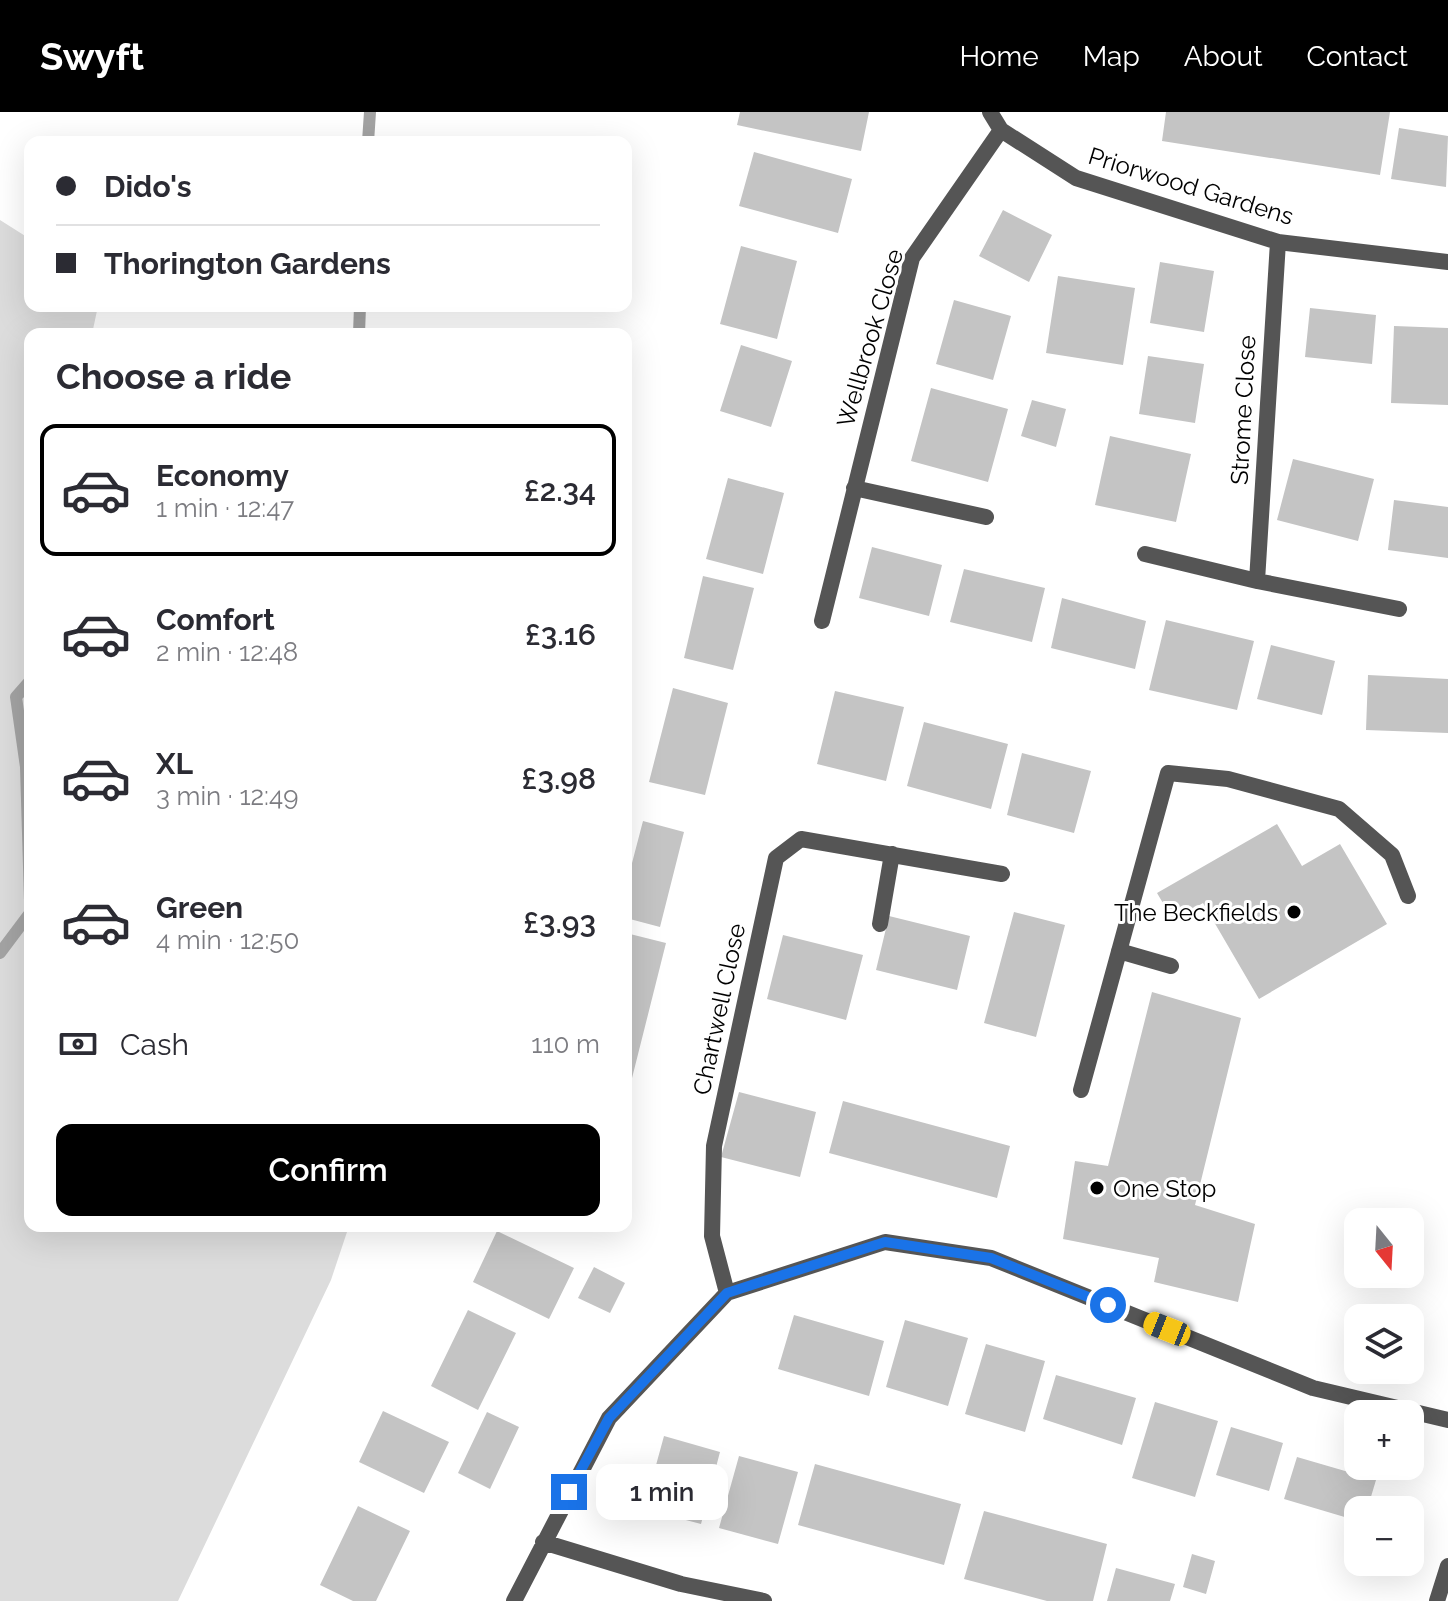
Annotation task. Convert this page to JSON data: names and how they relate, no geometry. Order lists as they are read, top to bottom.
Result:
{
  "streets": {
    "street": [
      "Priorwood Gardens",
      "Wellbrook Close",
      "Strome Close",
      "Chartwell Close"
    ]
  },
  "crossings": [
    ["Priorwood Gardens", "Wellbrook Close"],
    ["Priorwood Gardens", "Strome Close"]
  ],
  "places": ["The Beckfields", "One Stop"],
  "north": "bottom",
  "page": {
    "header": "Swyft",
    "nav": [
      "Home",
      "Map",
      "About",
      "Contact"
    ],
    "banner": ["Dido's", "Thorington Gardens"],
    "heading": "Choose a ride",
    "list": [
      {
        "name": "Economy",
        "note": "1 min · 12:47",
        "value": "£2.34"
      },
      {
        "name": "Comfort",
        "note": "2 min · 12:48",
        "value": "£3.16"
      },
      {
        "name": "XL",
        "note": "3 min · 12:49",
        "value": "£3.98"
      },
      {
        "name": "Green",
        "note": "4 min · 12:50",
        "value": "£3.93"
      }
    ],
    "pay": ["Cash", "110 m"],
    "buttons": "Confirm",
    "map_buttons": ["+", "−"],
    "bubble": "1 min"
  }
}
